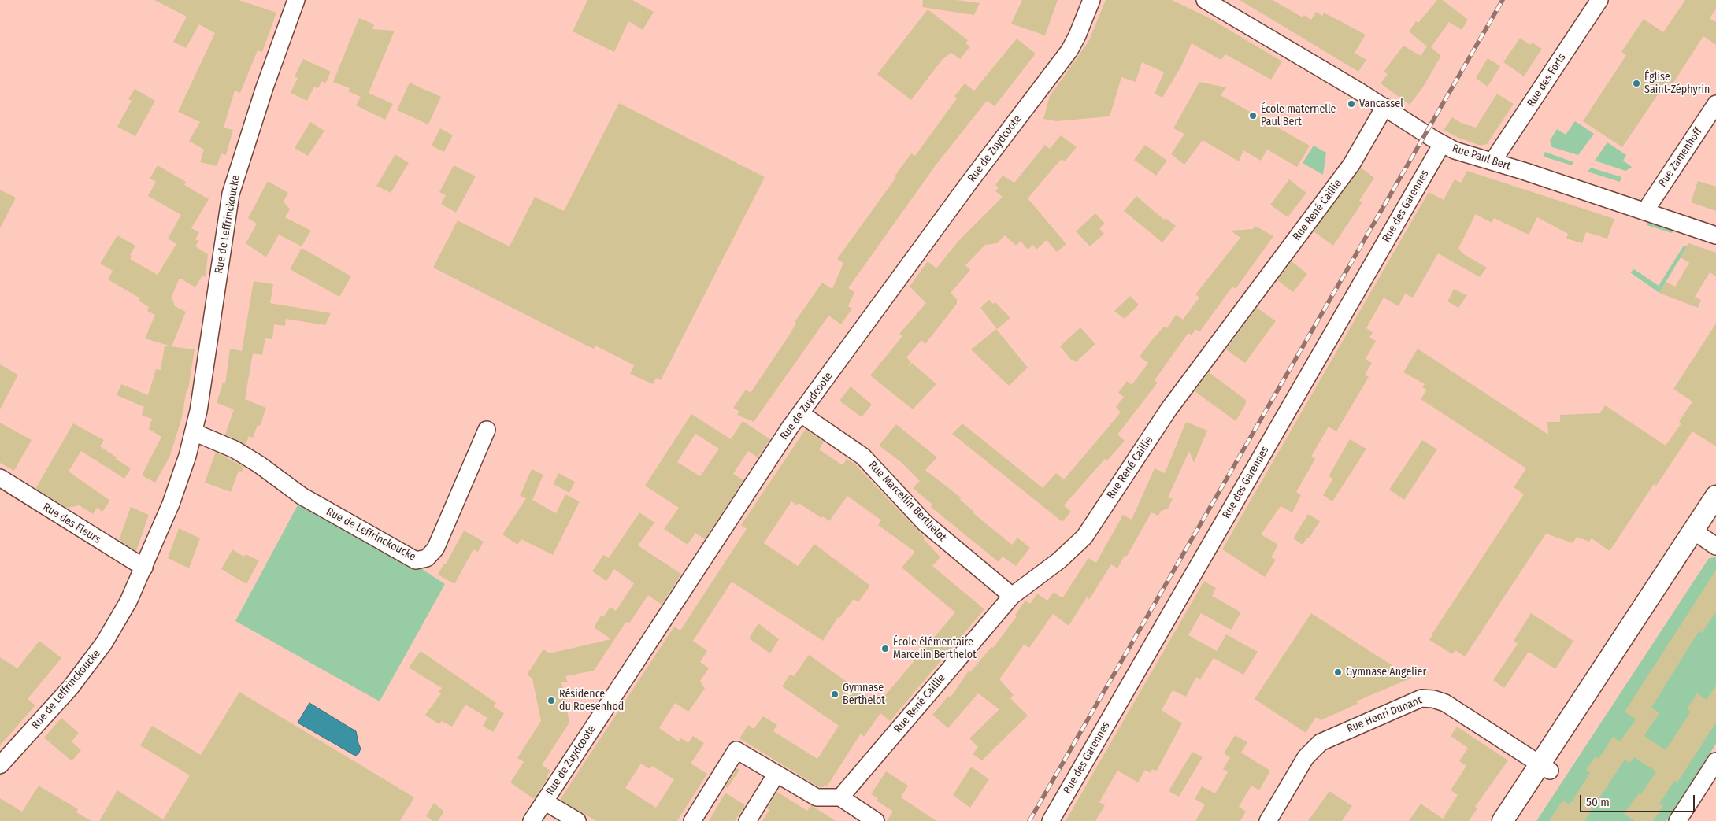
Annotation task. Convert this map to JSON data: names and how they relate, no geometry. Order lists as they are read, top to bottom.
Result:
{
  "streets": {
    "street": [
      "Rue des Forts",
      "Rue de Zuydcoote",
      "Rue Paul Bert",
      "Rue Zamenhoff",
      "Rue des Garennes",
      "Rue René Caillie",
      "Rue de Leffrinckoucke",
      "Rue Marcellin Berthelot",
      "Rue des Fleurs",
      "Rue Henri Dunant"
    ]
  },
  "crossings": [
    ["Rue des Forts", "Rue Paul Bert"],
    ["Rue de Zuydcoote", "Rue Marcellin Berthelot"],
    ["Rue Paul Bert", "Rue Zamenhoff"],
    ["Rue Paul Bert", "Rue des Garennes"],
    ["Rue Paul Bert", "Rue René Caillie"],
    ["Rue René Caillie", "Rue Marcellin Berthelot"],
    ["Rue de Leffrinckoucke", "Rue des Fleurs"]
  ],
  "places": [
    "Église Saint-Zéphyrin",
    "Vancassel",
    "École maternelle Paul Bert",
    "École élémentaire Marcelin Berthelot",
    "Gymnase Angelier",
    "Gymnase Berthelot",
    "Résidence du Roesenhod"
  ],
  "scale_bar": "50 m"
}
